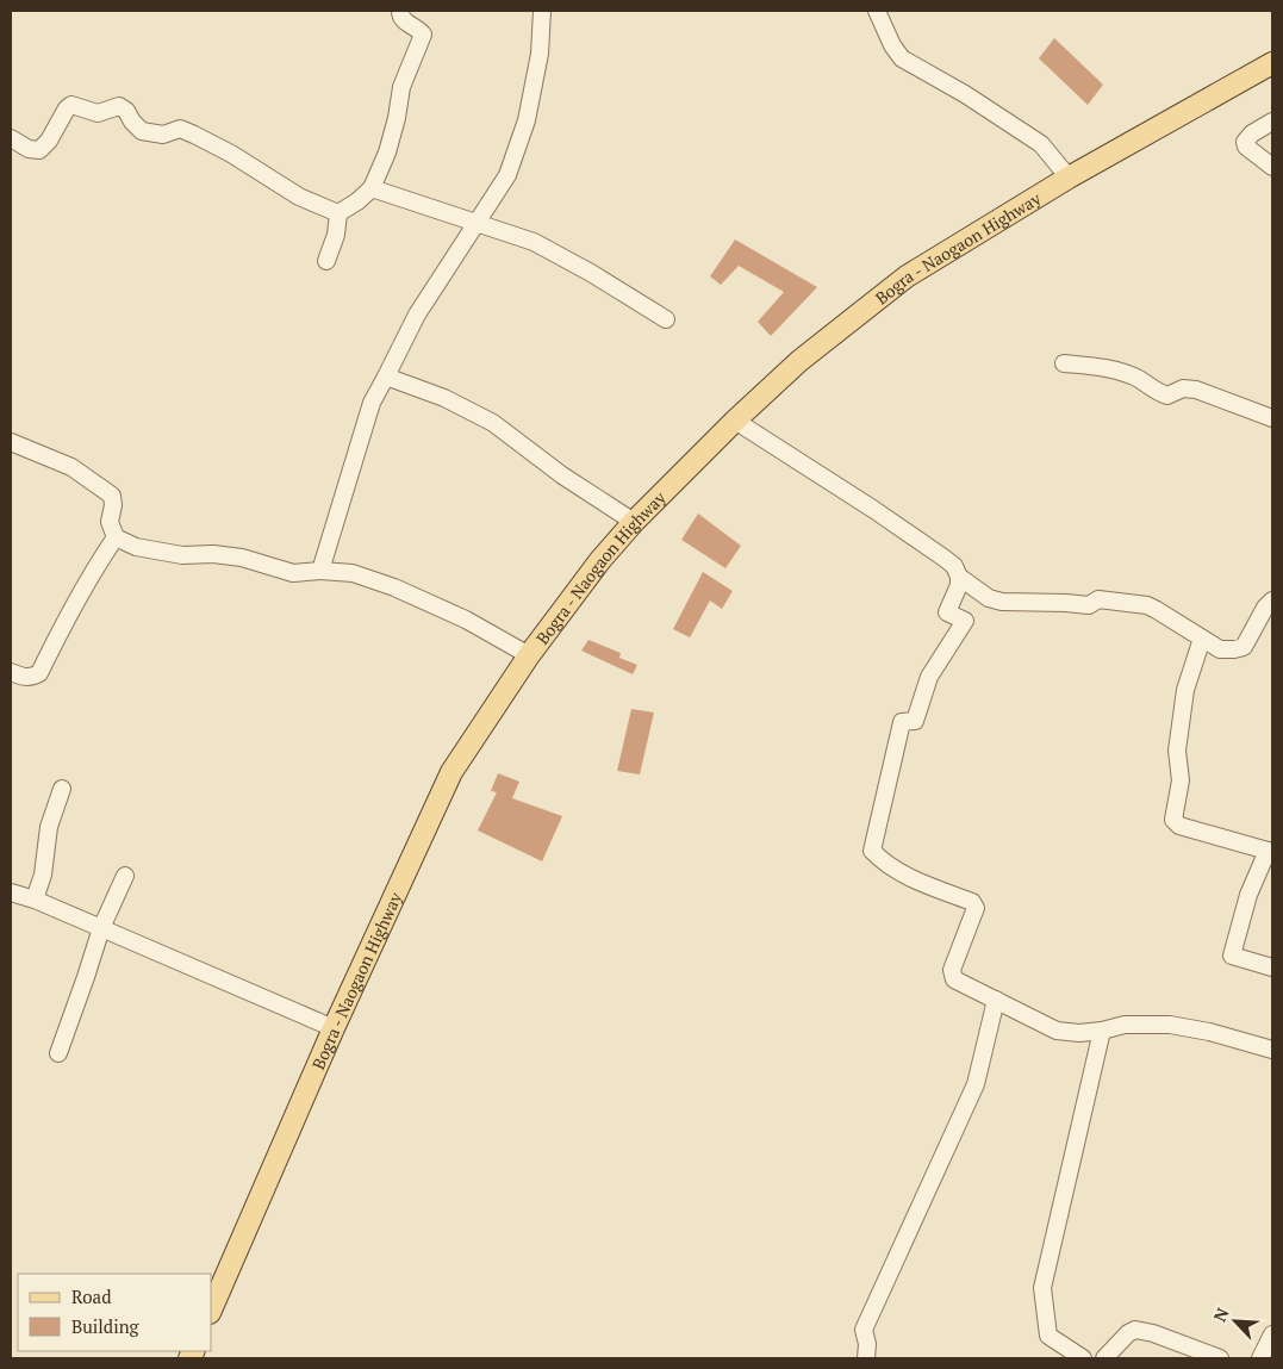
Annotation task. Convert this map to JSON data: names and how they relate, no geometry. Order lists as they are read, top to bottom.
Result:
{
  "streets": {
    "main road": ["Bogra - Naogaon Highway"]
  },
  "legend": ["Road", "Building"],
  "north": "top left"
}
